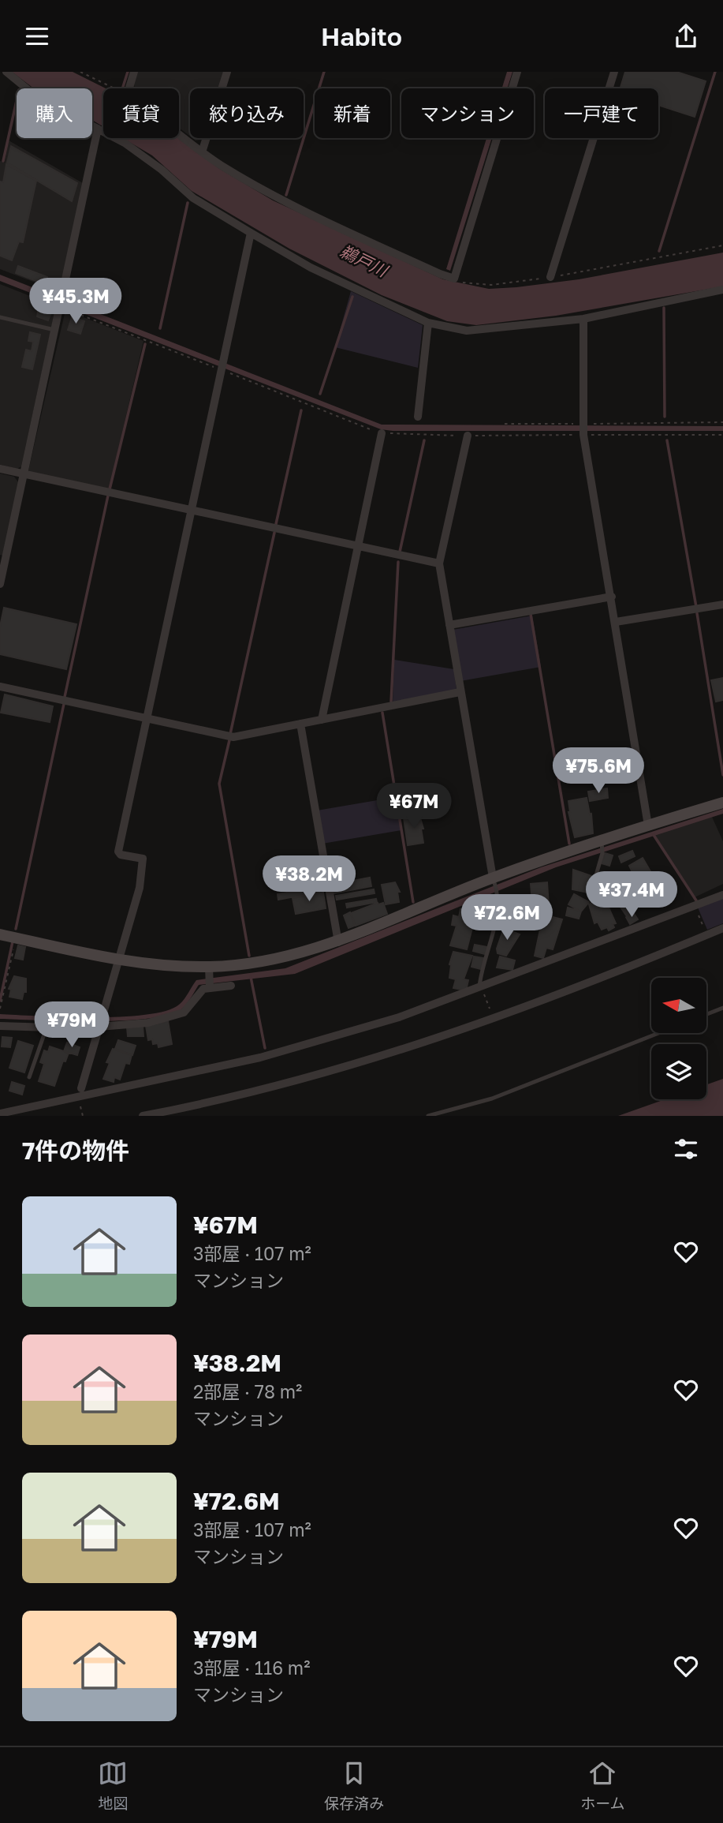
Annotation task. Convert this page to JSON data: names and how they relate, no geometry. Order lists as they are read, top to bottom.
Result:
{
  "water": ["鵜戸川"],
  "north": "left",
  "page": {
    "header": "Habito",
    "chip": [
      "購入",
      "賃貸",
      "絞り込み",
      "新着",
      "マンション",
      "一戸建て"
    ],
    "price": [
      "¥45.3M",
      "¥75.6M",
      "¥67M",
      "¥38.2M",
      "¥37.4M",
      "¥72.6M",
      "¥79M"
    ],
    "heading": "7件の物件",
    "list": [
      {
        "name": "¥67M",
        "note": "3部屋 · 107 m² · マンション"
      },
      {
        "name": "¥38.2M",
        "note": "2部屋 · 78 m² · マンション"
      },
      {
        "name": "¥72.6M",
        "note": "3部屋 · 107 m² · マンション"
      },
      {
        "name": "¥79M",
        "note": "3部屋 · 116 m² · マンション"
      }
    ],
    "tabs": ["地図", "保存済み", "ホーム"]
  }
}
